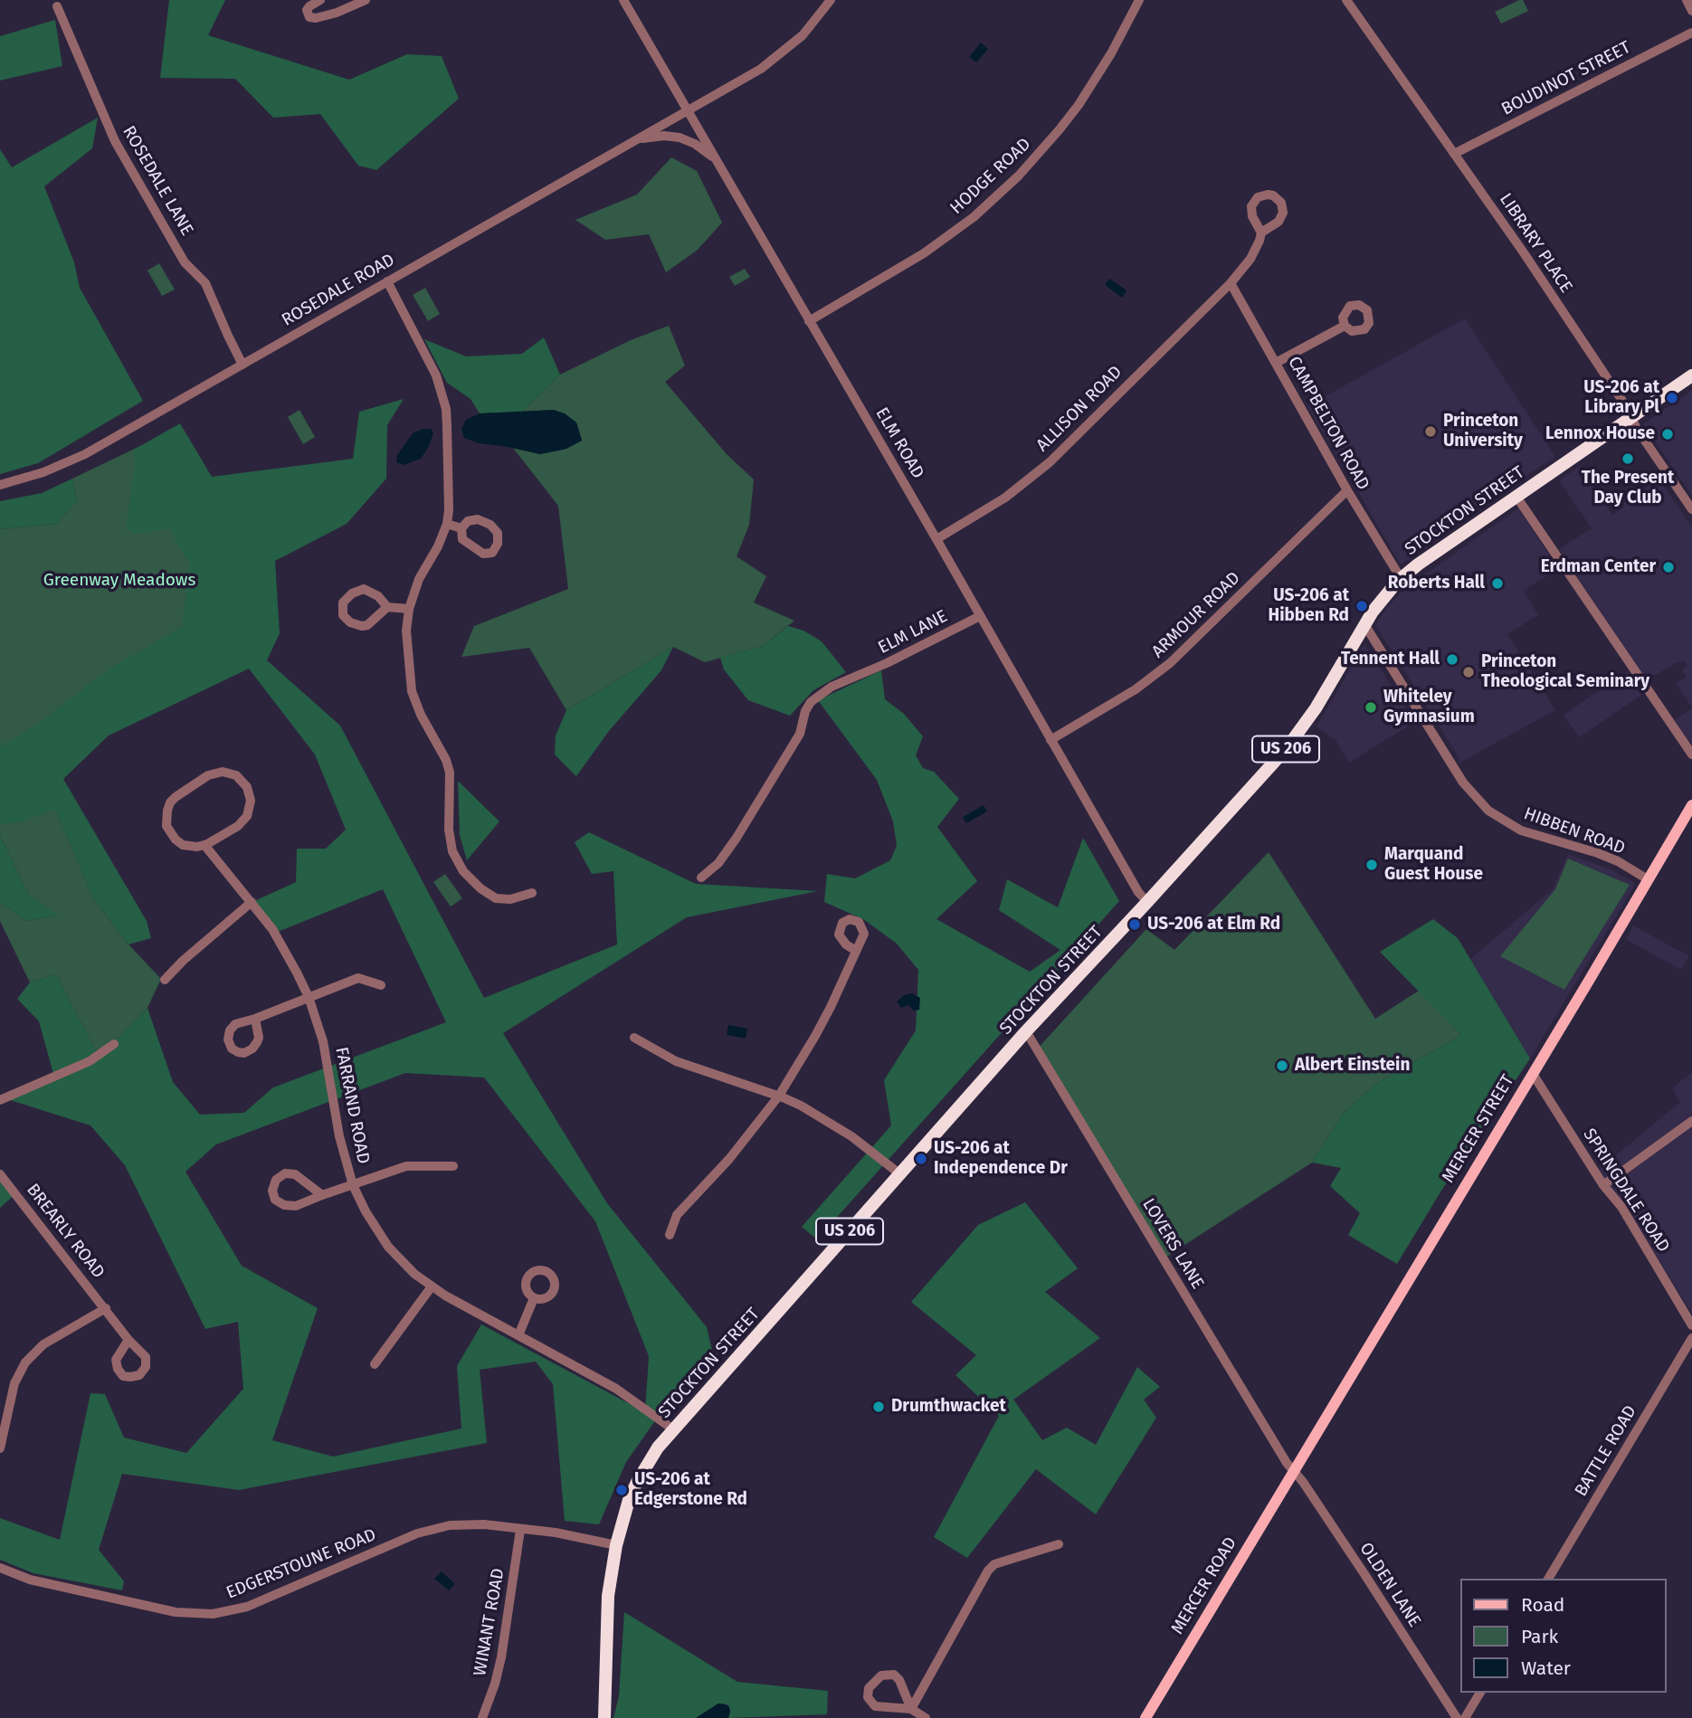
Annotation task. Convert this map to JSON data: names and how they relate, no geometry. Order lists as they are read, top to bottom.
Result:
{
  "streets": {
    "highway": ["STOCKTON STREET", "US 206"],
    "main road": ["MERCER STREET", "MERCER ROAD"],
    "street": [
      "BOUDINOT STREET",
      "HODGE ROAD",
      "ROSEDALE LANE",
      "LIBRARY PLACE",
      "ROSEDALE ROAD",
      "ALLISON ROAD",
      "CAMPBELTON ROAD",
      "ELM ROAD",
      "ARMOUR ROAD",
      "ELM LANE",
      "HIBBEN ROAD",
      "FARRAND ROAD",
      "SPRINGDALE ROAD",
      "BREARLY ROAD",
      "LOVERS LANE",
      "BATTLE ROAD",
      "EDGERSTOUNE ROAD",
      "OLDEN LANE",
      "WINANT ROAD"
    ]
  },
  "crossings": [
    ["BOUDINOT STREET", "LIBRARY PLACE"],
    ["HODGE ROAD", "ELM ROAD"],
    ["ROSEDALE LANE", "ROSEDALE ROAD"],
    ["LIBRARY PLACE", "STOCKTON STREET"],
    ["ROSEDALE ROAD", "ELM ROAD"],
    ["ALLISON ROAD", "CAMPBELTON ROAD"],
    ["ALLISON ROAD", "ELM ROAD"],
    ["CAMPBELTON ROAD", "STOCKTON STREET"],
    ["CAMPBELTON ROAD", "ARMOUR ROAD"],
    ["ELM ROAD", "STOCKTON STREET"],
    ["ELM ROAD", "ARMOUR ROAD"],
    ["ELM ROAD", "ELM LANE"],
    ["STOCKTON STREET", "HIBBEN ROAD"],
    ["STOCKTON STREET", "FARRAND ROAD"],
    ["STOCKTON STREET", "LOVERS LANE"],
    ["STOCKTON STREET", "EDGERSTOUNE ROAD"],
    ["HIBBEN ROAD", "MERCER STREET"],
    ["MERCER STREET", "SPRINGDALE ROAD"],
    ["MERCER STREET", "LOVERS LANE"],
    ["MERCER STREET", "OLDEN LANE"],
    ["MERCER STREET", "MERCER ROAD"],
    ["LOVERS LANE", "OLDEN LANE"],
    ["LOVERS LANE", "MERCER ROAD"],
    ["EDGERSTOUNE ROAD", "WINANT ROAD"],
    ["OLDEN LANE", "MERCER ROAD"]
  ],
  "parks": ["Greenway Meadows"],
  "places": [
    "US-206 at Library Pl",
    "Princeton University",
    "Lennox House",
    "The Present Day Club",
    "Erdman Center",
    "Roberts Hall",
    "US-206 at Hibben Rd",
    "Tennent Hall",
    "Princeton Theological Seminary",
    "Whiteley Gymnasium",
    "Marquand Guest House",
    "US-206 at Elm Rd",
    "Albert Einstein",
    "US-206 at Independence Dr",
    "Drumthwacket",
    "US-206 at Edgerstone Rd"
  ],
  "legend": ["Road", "Park", "Water"]
}
